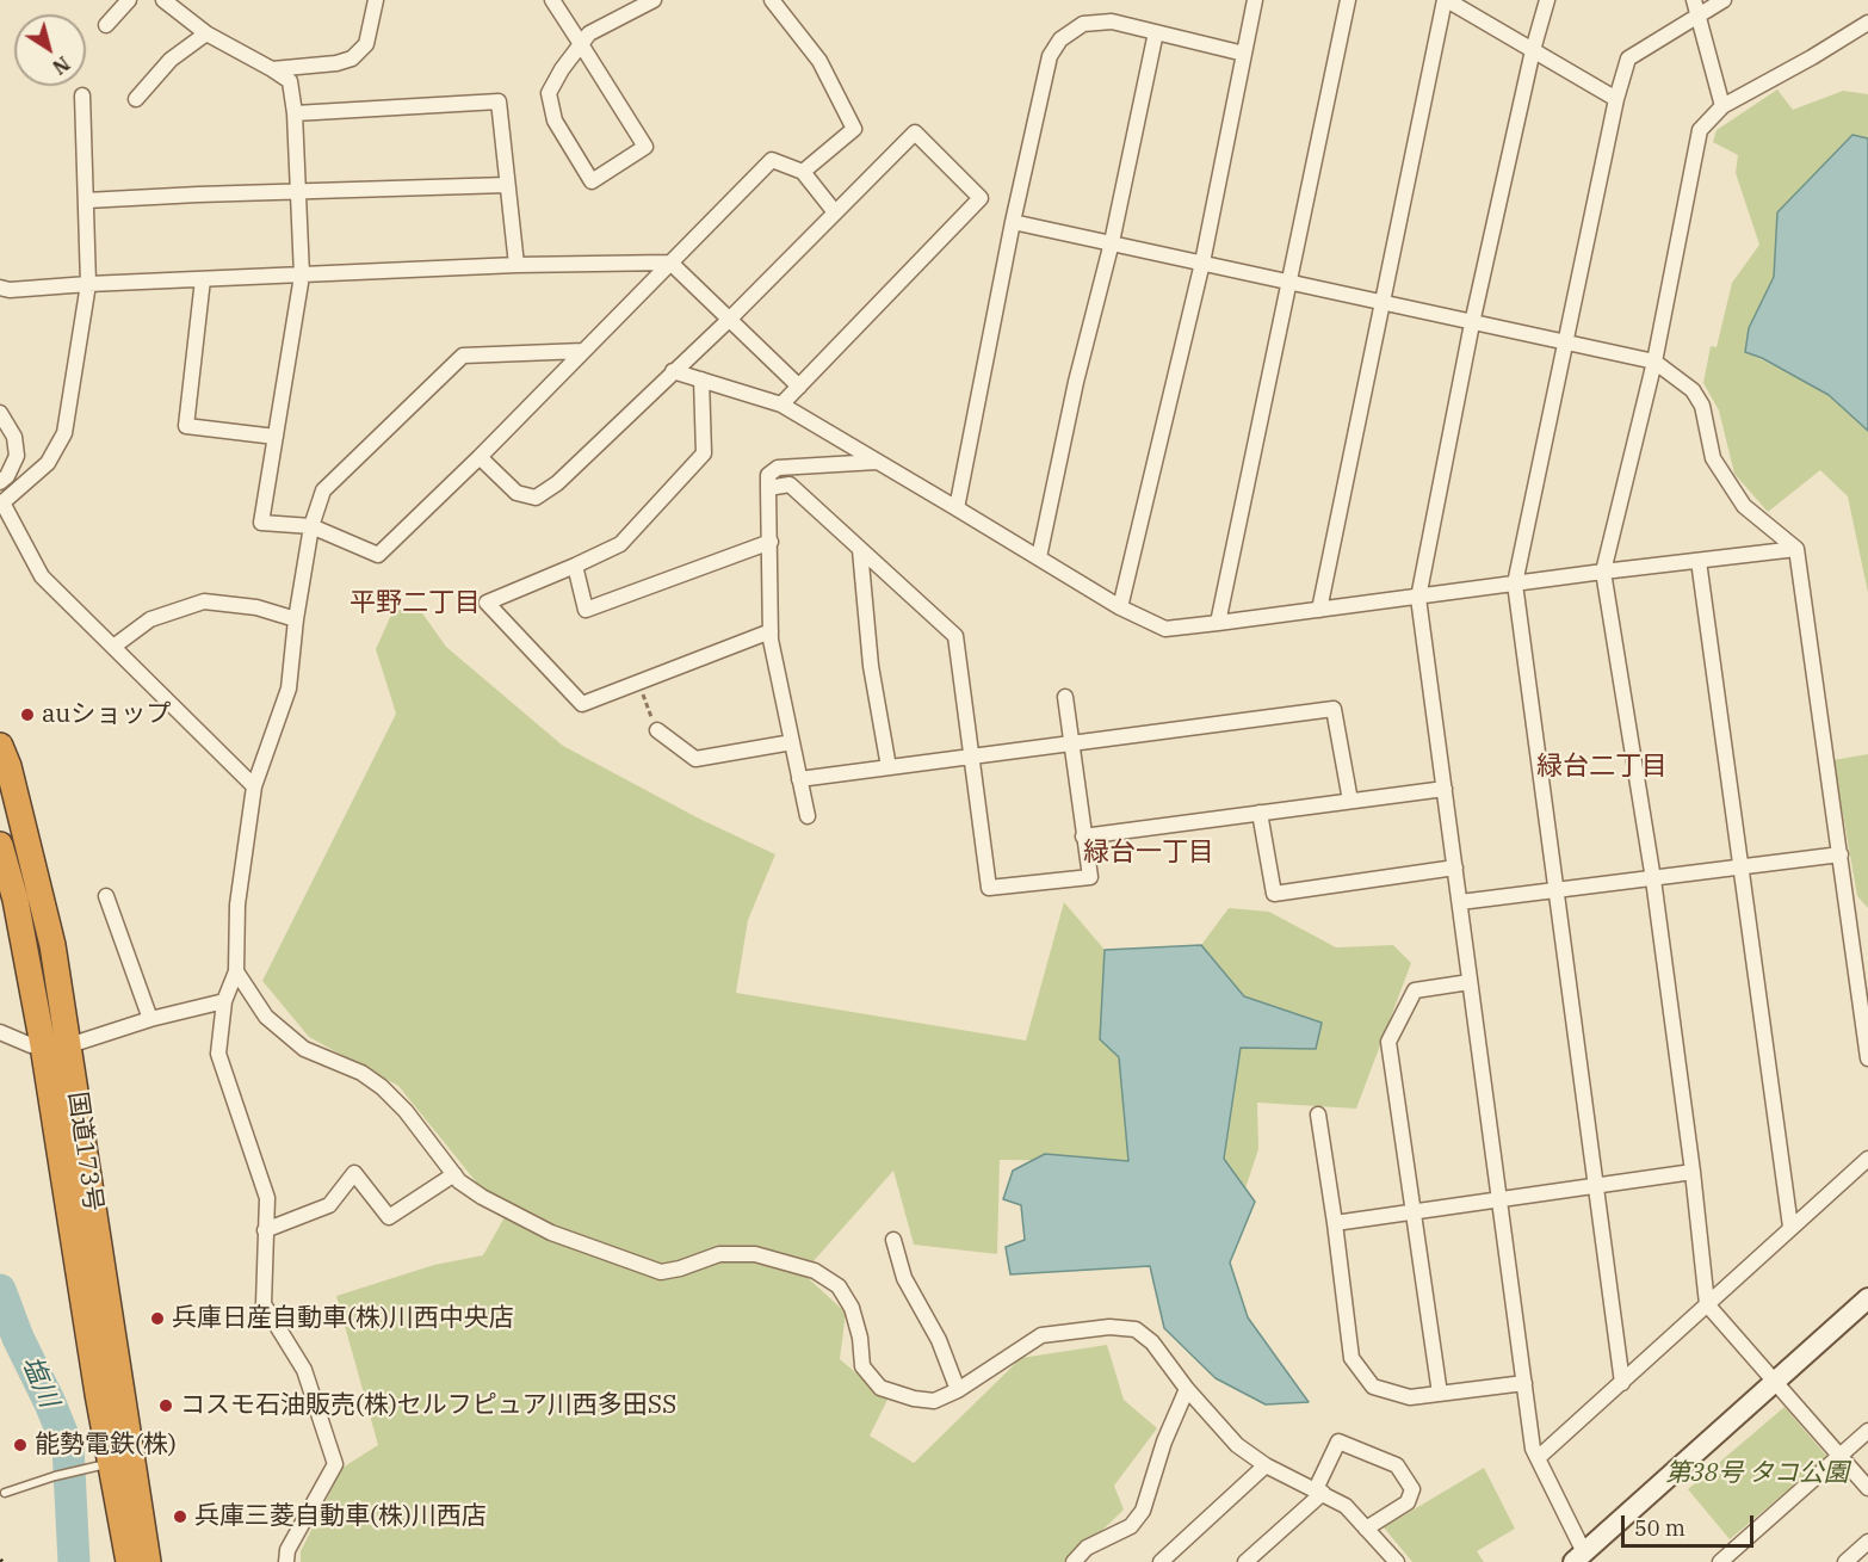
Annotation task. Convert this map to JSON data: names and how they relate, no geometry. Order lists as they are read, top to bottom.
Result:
{
  "streets": {
    "highway": ["国道173号"]
  },
  "districts": ["平野二丁目", "緑台二丁目", "緑台一丁目"],
  "water": ["塩川"],
  "parks": ["第38号 タコ公園"],
  "places": [
    "auショップ",
    "兵庫日産自動車(株)川西中央店",
    "コスモ石油販売(株)セルフピュア川西多田SS",
    "能勢電鉄(株)",
    "兵庫三菱自動車(株)川西店"
  ],
  "scale_bar": "50 m",
  "north": "bottom right"
}
